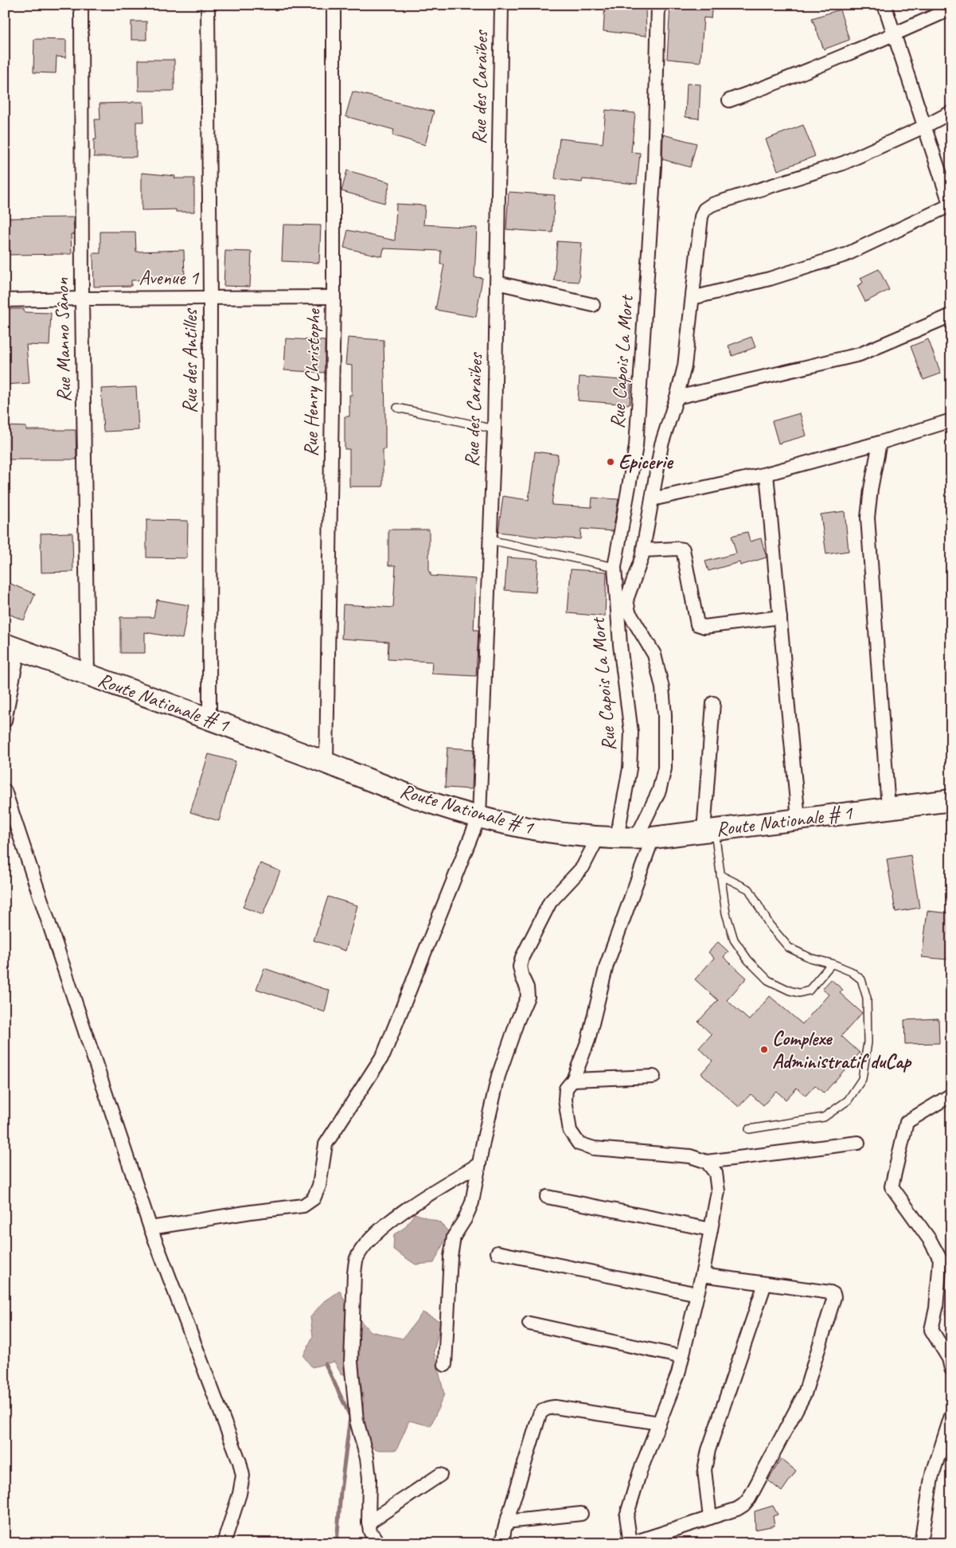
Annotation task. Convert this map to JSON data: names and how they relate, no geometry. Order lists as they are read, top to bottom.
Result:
{
  "streets": {
    "main road": ["Route Nationale # 1"],
    "street": [
      "Rue des Caraïbes",
      "Avenue 1",
      "Rue Manno Sânon",
      "Rue des Antilles",
      "Rue Capois La Mort",
      "Rue Henry Christophe"
    ]
  },
  "crossings": [
    ["Rue des Caraïbes", "Route Nationale # 1"],
    ["Avenue 1", "Rue Manno Sânon"],
    ["Avenue 1", "Rue des Antilles"],
    ["Avenue 1", "Rue Henry Christophe"],
    ["Rue Manno Sânon", "Route Nationale # 1"],
    ["Rue des Antilles", "Route Nationale # 1"],
    ["Rue Capois La Mort", "Route Nationale # 1"],
    ["Rue Henry Christophe", "Route Nationale # 1"]
  ],
  "places": ["Epicerie", "Complexe Administratif duCap"]
}
